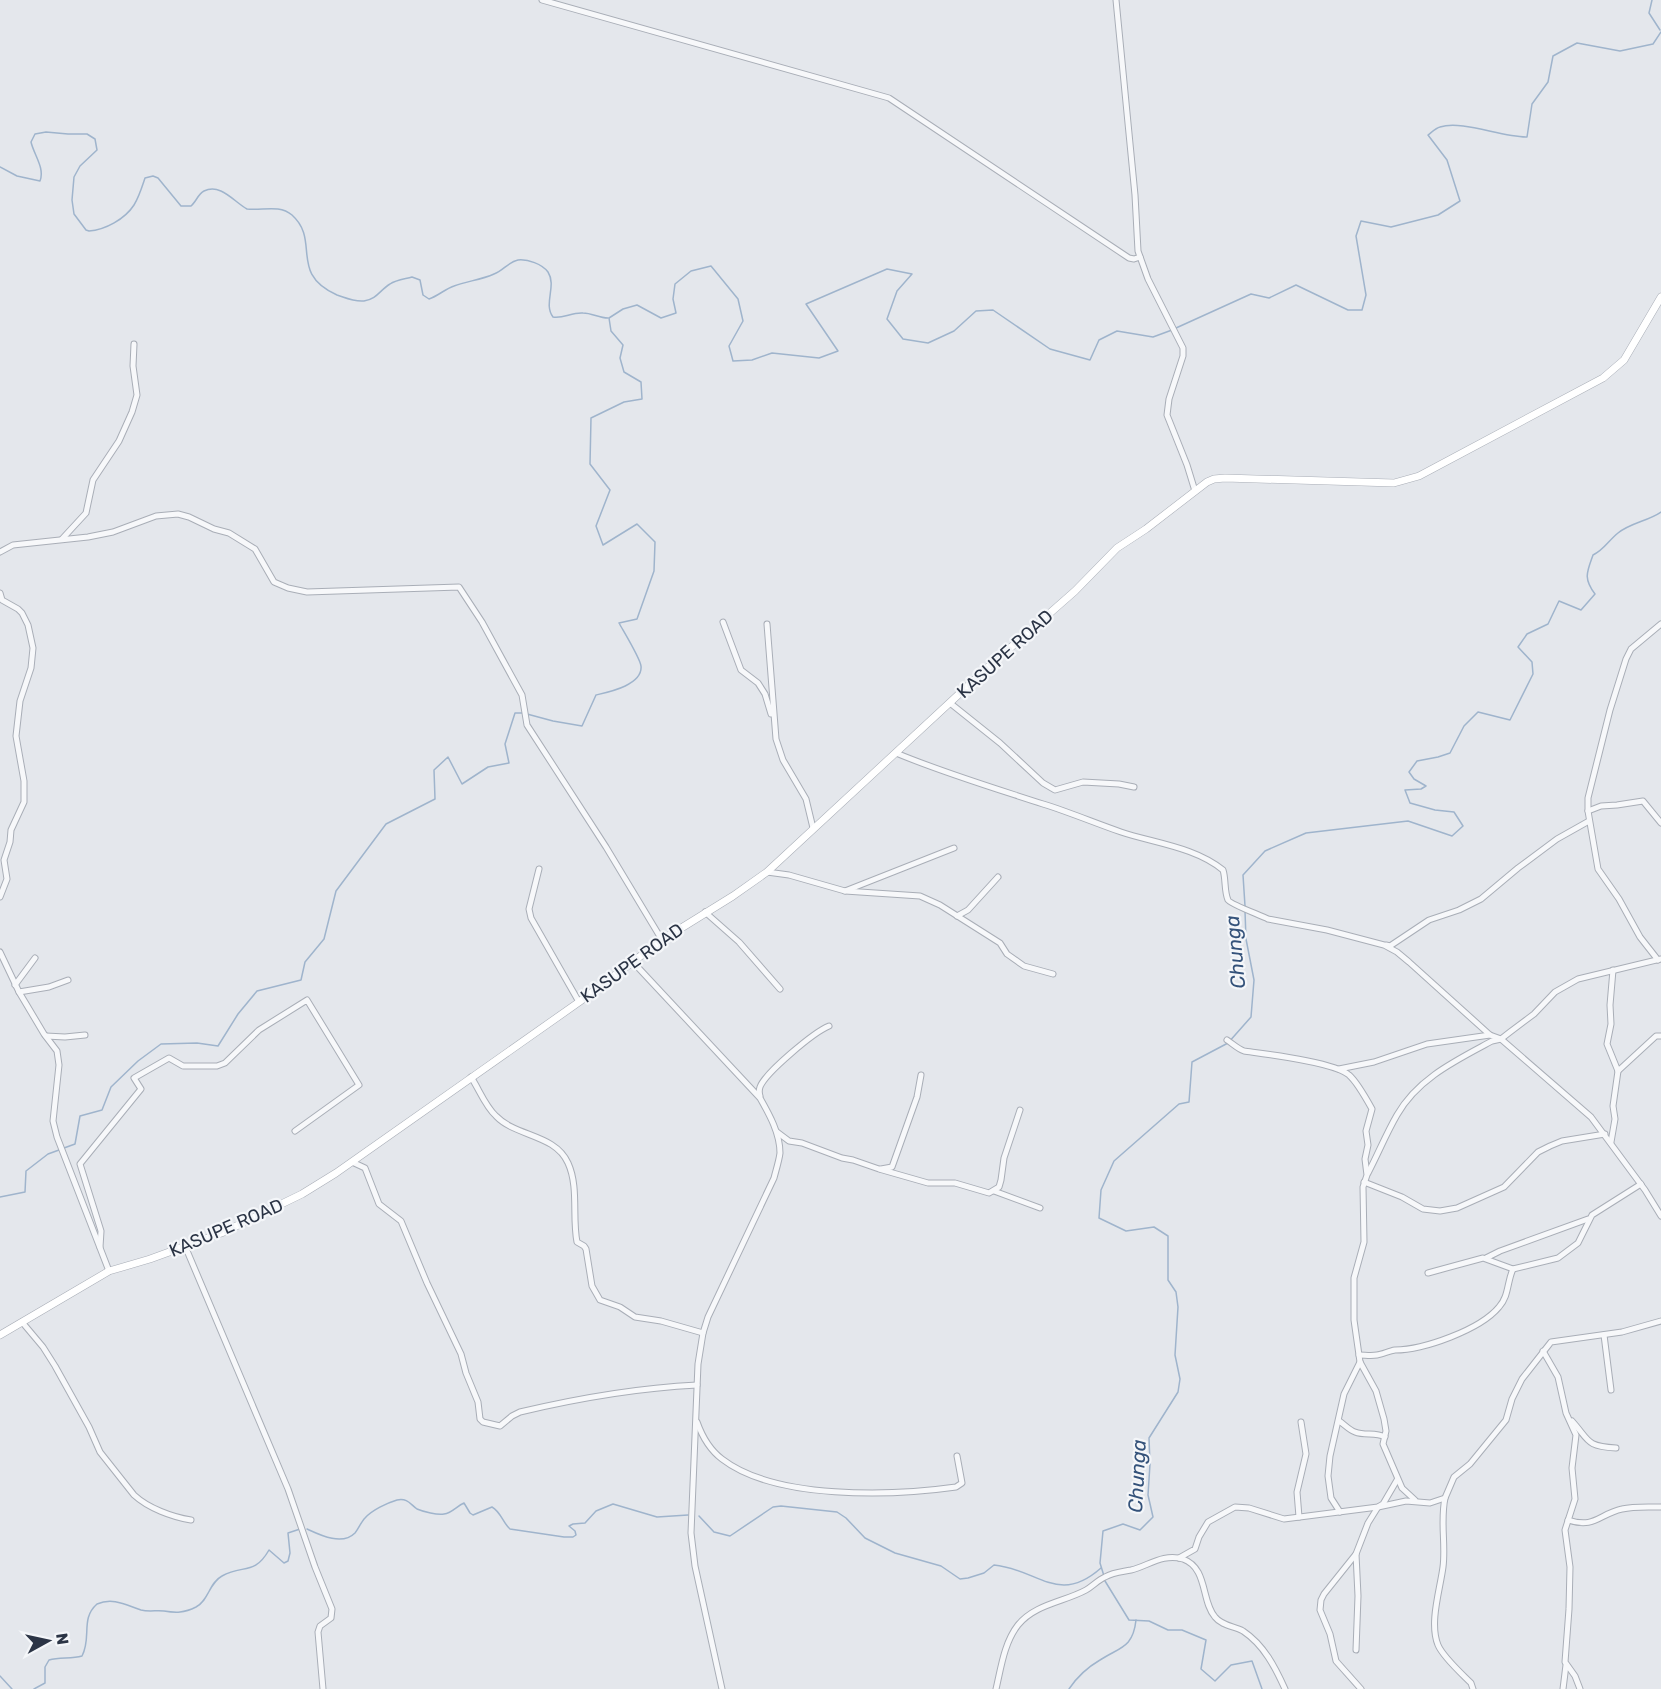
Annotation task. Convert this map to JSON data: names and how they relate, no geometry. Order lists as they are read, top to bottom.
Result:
{
  "streets": {
    "street": ["KASUPE ROAD"]
  },
  "water": ["Chunga"],
  "north": "right"
}
